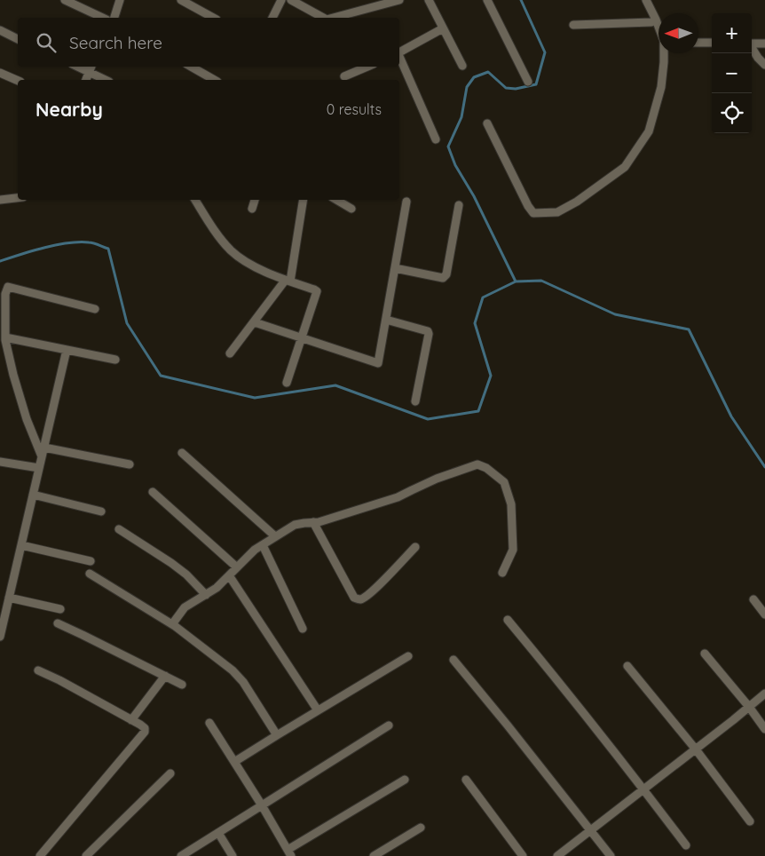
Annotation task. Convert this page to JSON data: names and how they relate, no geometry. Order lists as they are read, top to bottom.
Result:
{
  "north": "left",
  "page": {
    "map_buttons": ["+", "−"],
    "search": "Search here",
    "heading": ["Nearby", "0 results"]
  }
}
